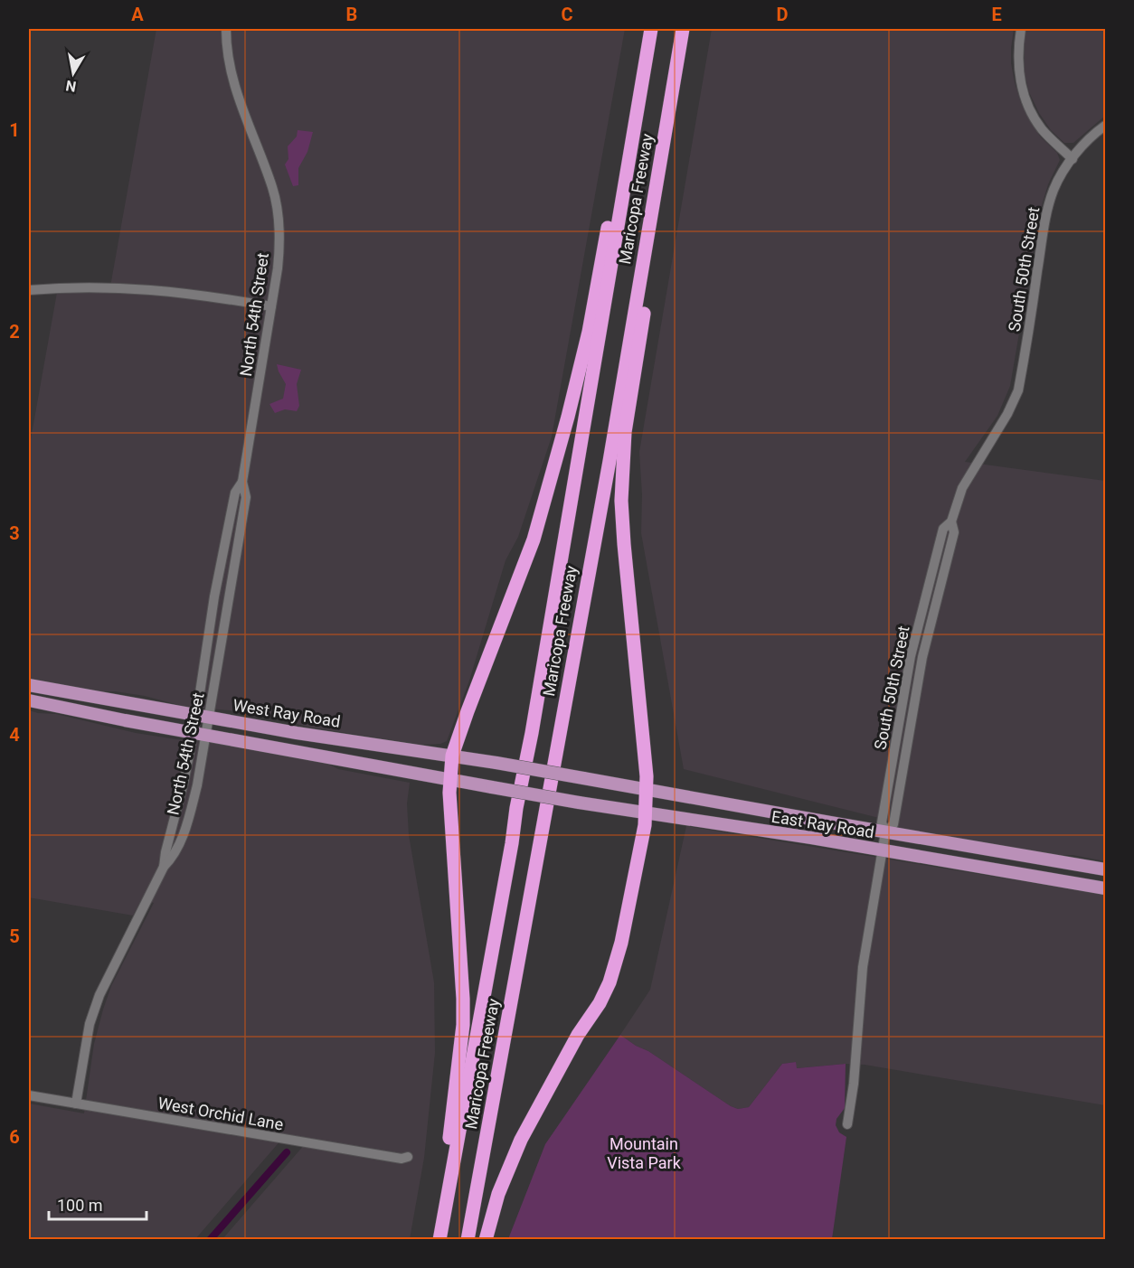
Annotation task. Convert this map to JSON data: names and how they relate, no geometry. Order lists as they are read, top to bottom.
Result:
{
  "streets": {
    "highway": ["Maricopa Freeway"],
    "main road": ["West Ray Road", "East Ray Road"],
    "street": ["South 50th Street", "North 54th Street", "West Orchid Lane"]
  },
  "crossings": [
    ["South 50th Street", "East Ray Road"],
    ["North 54th Street", "West Ray Road"],
    ["North 54th Street", "West Orchid Lane"],
    ["West Ray Road", "East Ray Road"]
  ],
  "parks": ["Mountain Vista Park"],
  "scale_bar": "100 m",
  "north": "bottom",
  "grid": {
    "columns": [
      "A",
      "B",
      "C",
      "D",
      "E"
    ],
    "rows": [
      "1",
      "2",
      "3",
      "4",
      "5",
      "6"
    ]
  }
}
